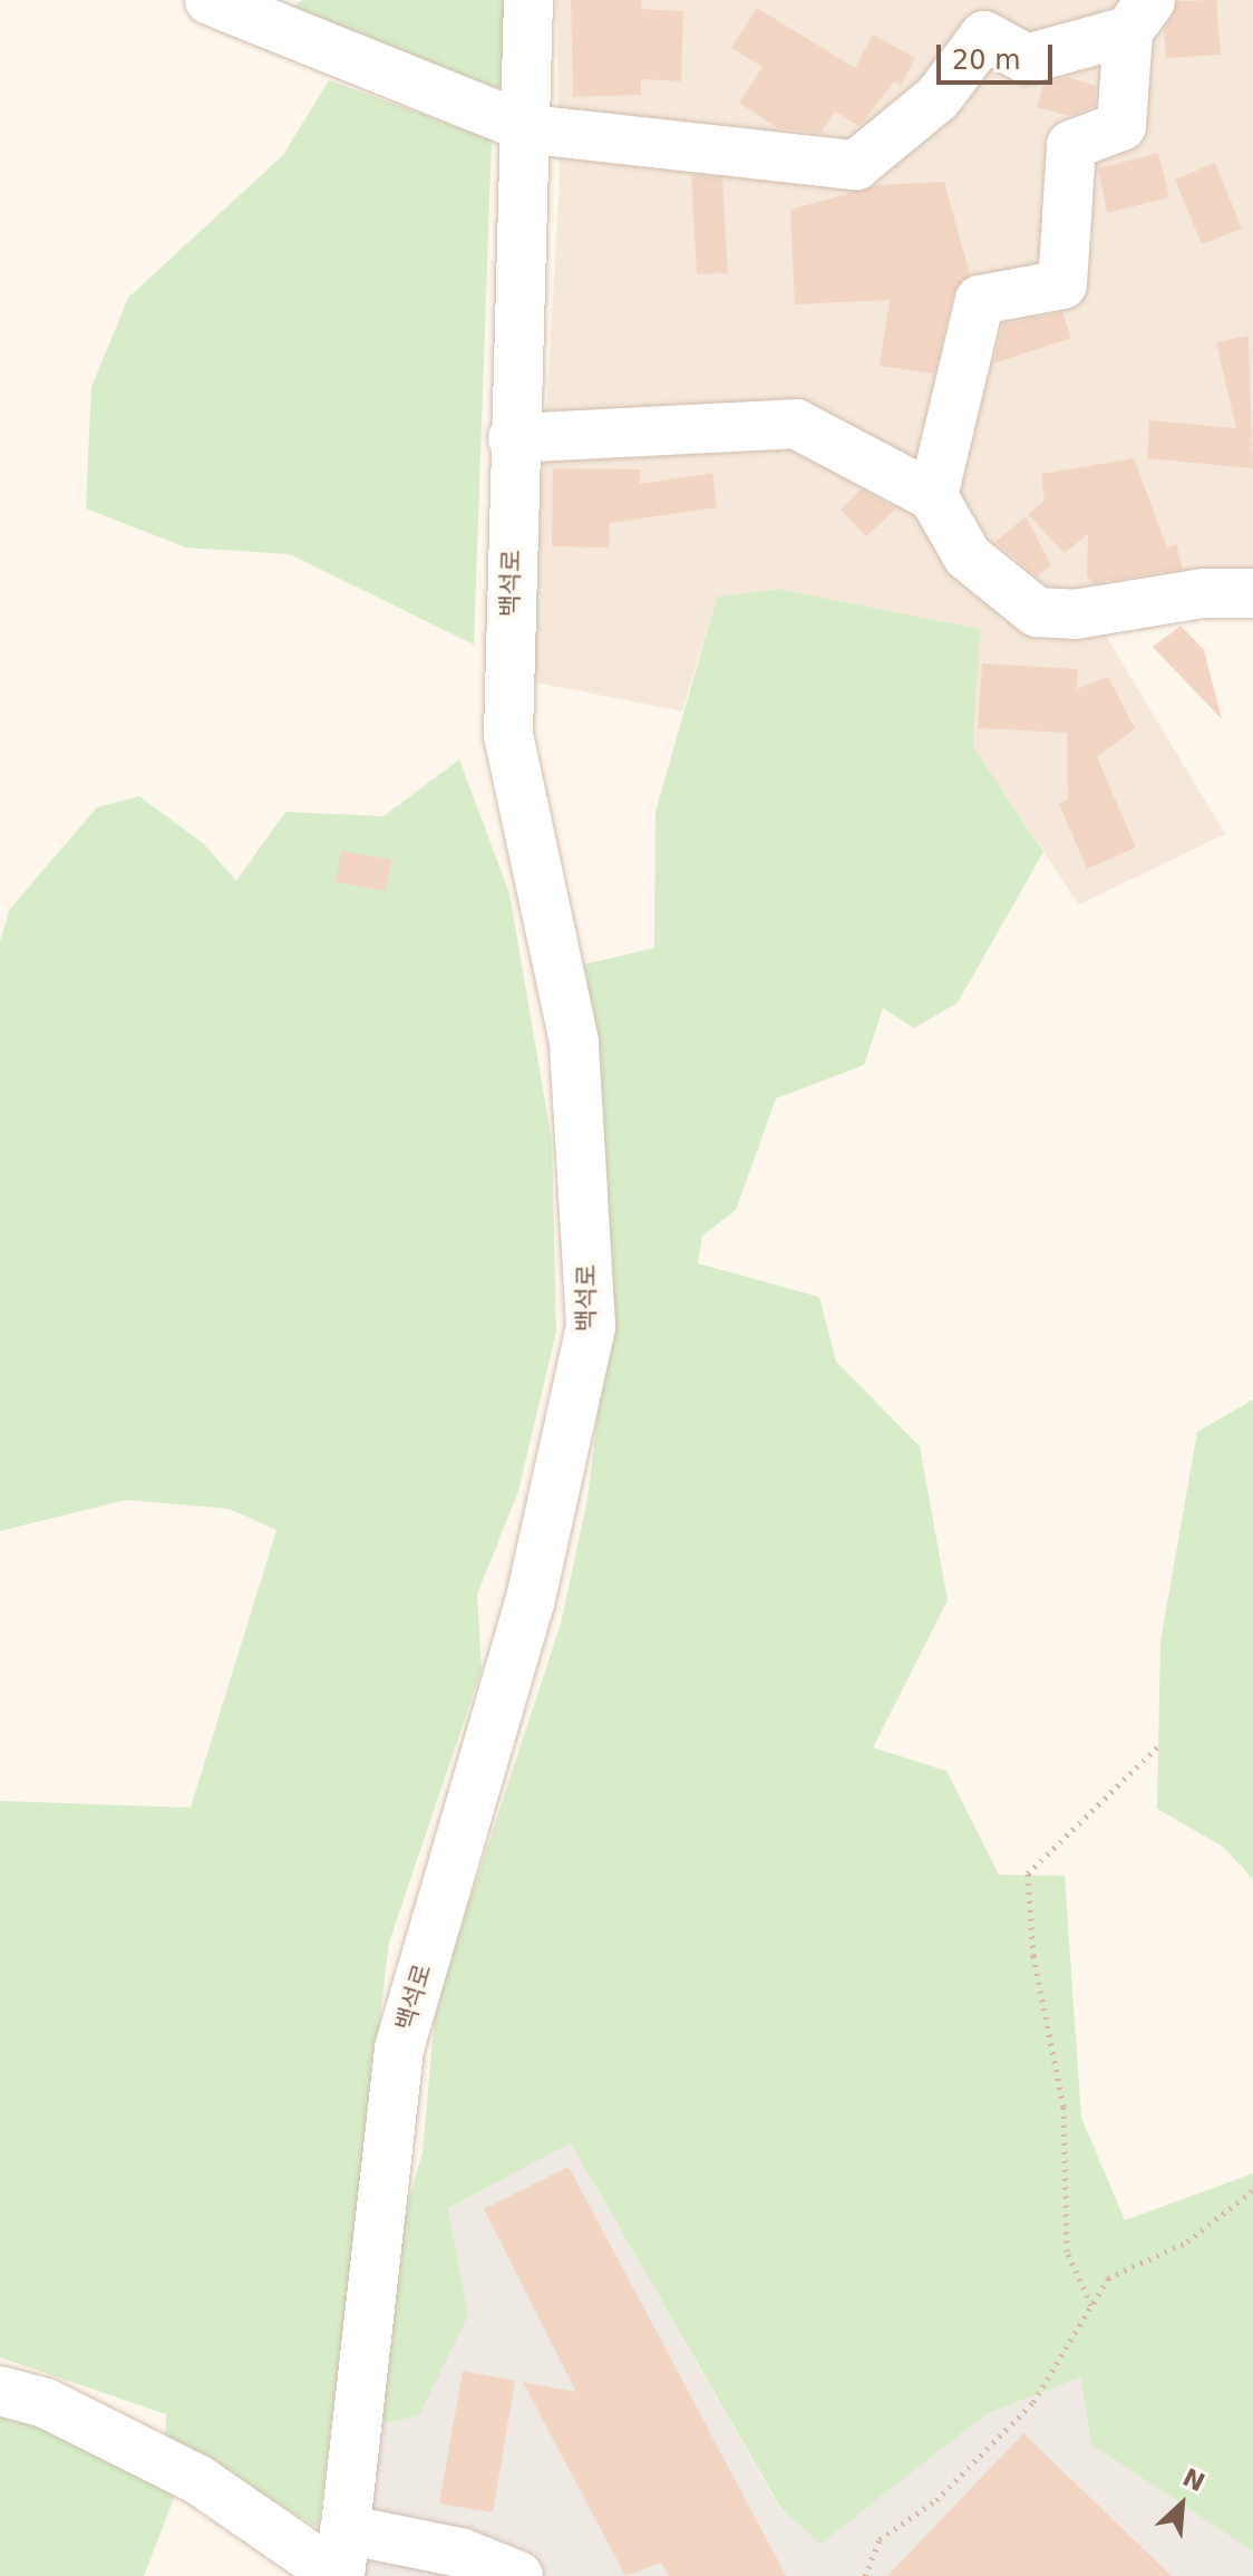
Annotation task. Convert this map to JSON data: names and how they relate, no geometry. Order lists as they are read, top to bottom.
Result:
{
  "streets": {
    "street": ["백석로"]
  },
  "scale_bar": "20 m",
  "north": "top right"
}
